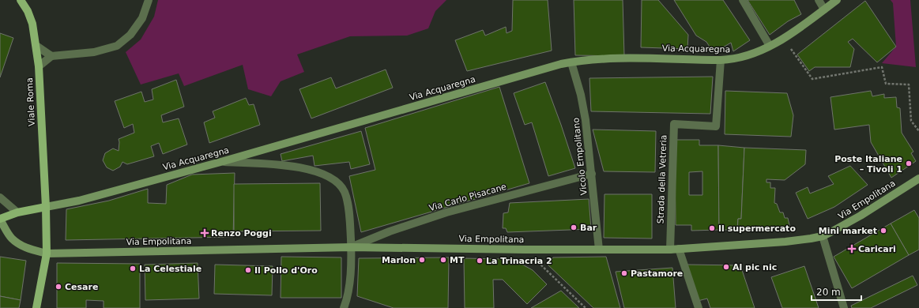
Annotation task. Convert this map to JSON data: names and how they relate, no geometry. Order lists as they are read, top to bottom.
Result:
{
  "streets": {
    "main road": ["Via Acquaregna", "Viale Roma", "Via Empolitana"],
    "street": ["Vicolo Empolitano", "Strada della Vetreria", "Via Carlo Pisacane"]
  },
  "crossings": [
    ["Via Acquaregna", "Viale Roma"],
    ["Via Acquaregna", "Vicolo Empolitano"],
    ["Via Acquaregna", "Strada della Vetreria"],
    ["Viale Roma", "Via Empolitana"],
    ["Vicolo Empolitano", "Via Carlo Pisacane"],
    ["Vicolo Empolitano", "Via Empolitana"],
    ["Strada della Vetreria", "Via Empolitana"],
    ["Via Carlo Pisacane", "Via Empolitana"]
  ],
  "places": {
    "other": [
      "Poste Italiane – Tivoli 1",
      "Bar",
      "Il supermercato",
      "Mini market",
      "Marlon",
      "MT",
      "La Trinacria 2",
      "Al pic nic",
      "La Celestiale",
      "Il Pollo d'Oro",
      "Pastamore",
      "Cesare"
    ],
    "health": ["Renzo Poggi", "Caricari"]
  },
  "scale_bar": "20 m"
}
